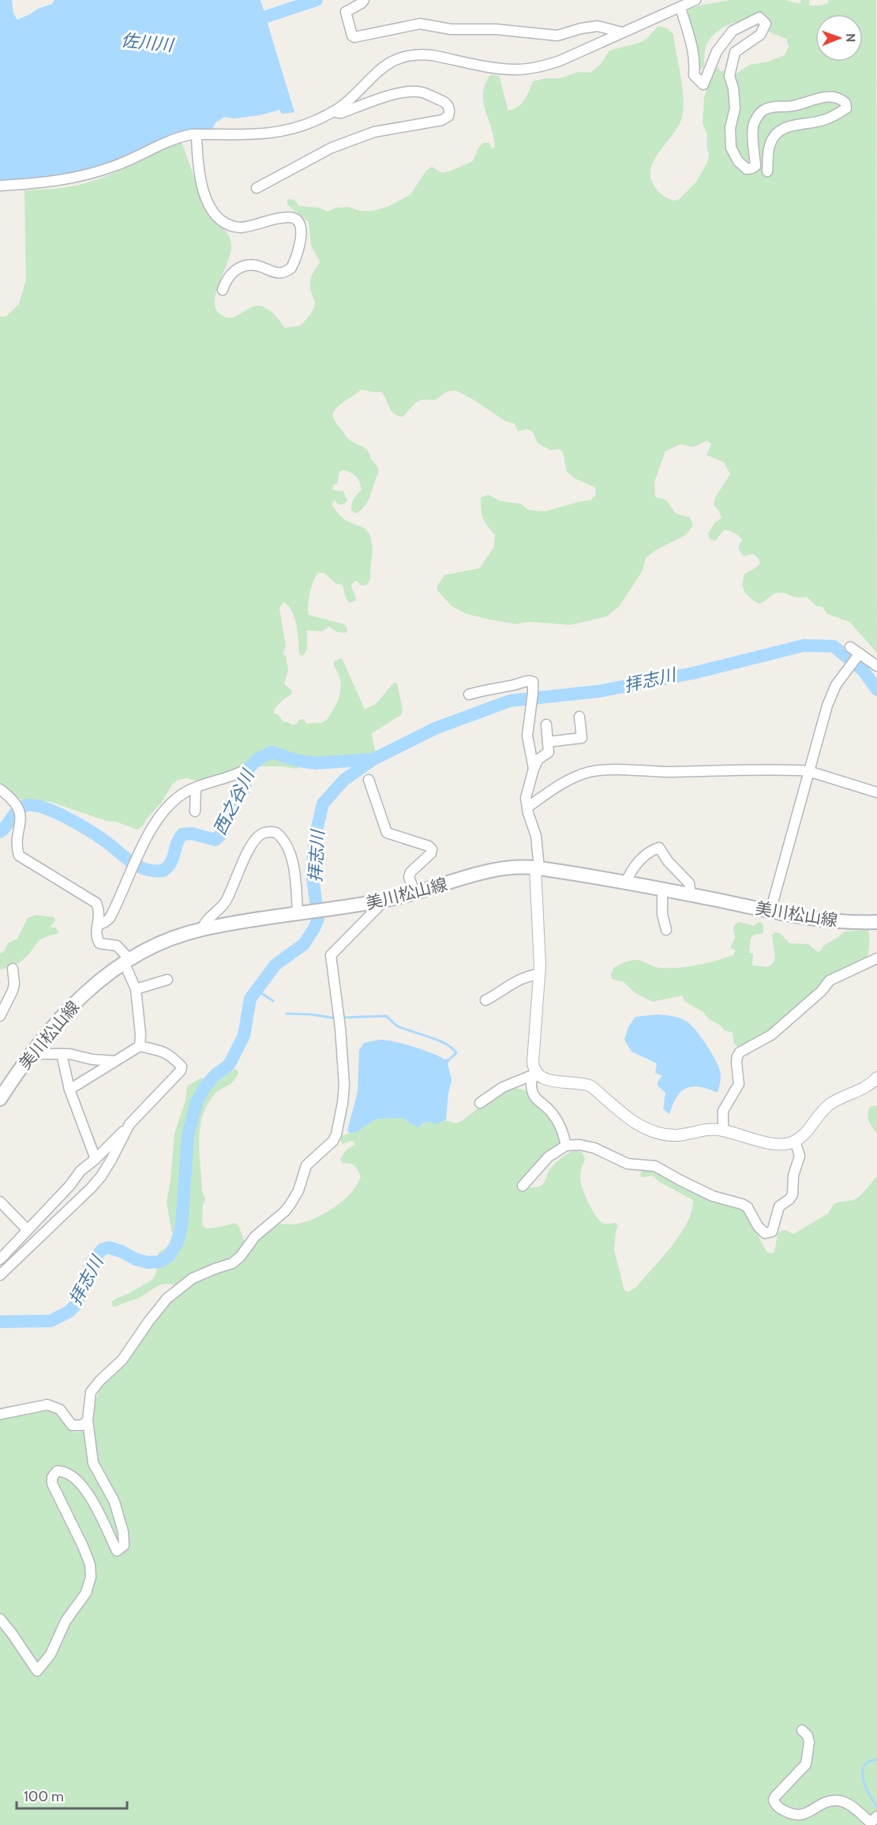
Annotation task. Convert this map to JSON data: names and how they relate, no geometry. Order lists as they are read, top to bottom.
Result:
{
  "streets": {
    "main road": ["美川松山線"]
  },
  "water": ["佐川川", "拝志川", "西之谷川"],
  "scale_bar": "100 m",
  "north": "right"
}
